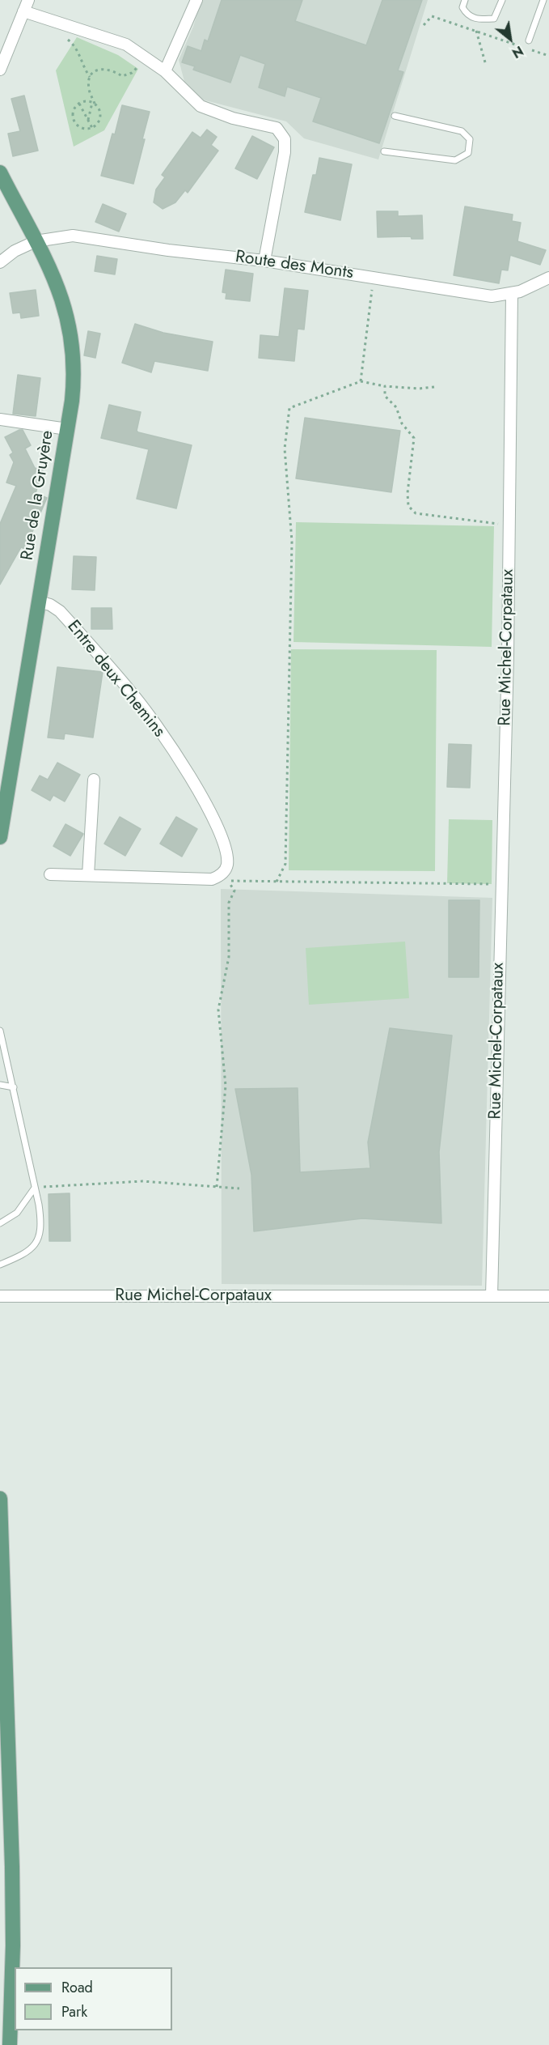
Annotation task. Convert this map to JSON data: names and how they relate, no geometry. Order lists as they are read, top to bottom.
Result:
{
  "streets": {
    "main road": ["Rue de la Gruyère"],
    "street": ["Route des Monts", "Rue Michel-Corpataux", "Entre deux Chemins"]
  },
  "crossings": [
    ["Route des Monts", "Rue de la Gruyère"],
    ["Route des Monts", "Rue Michel-Corpataux"],
    ["Rue de la Gruyère", "Entre deux Chemins"]
  ],
  "legend": ["Road", "Park"],
  "north": "bottom right"
}
